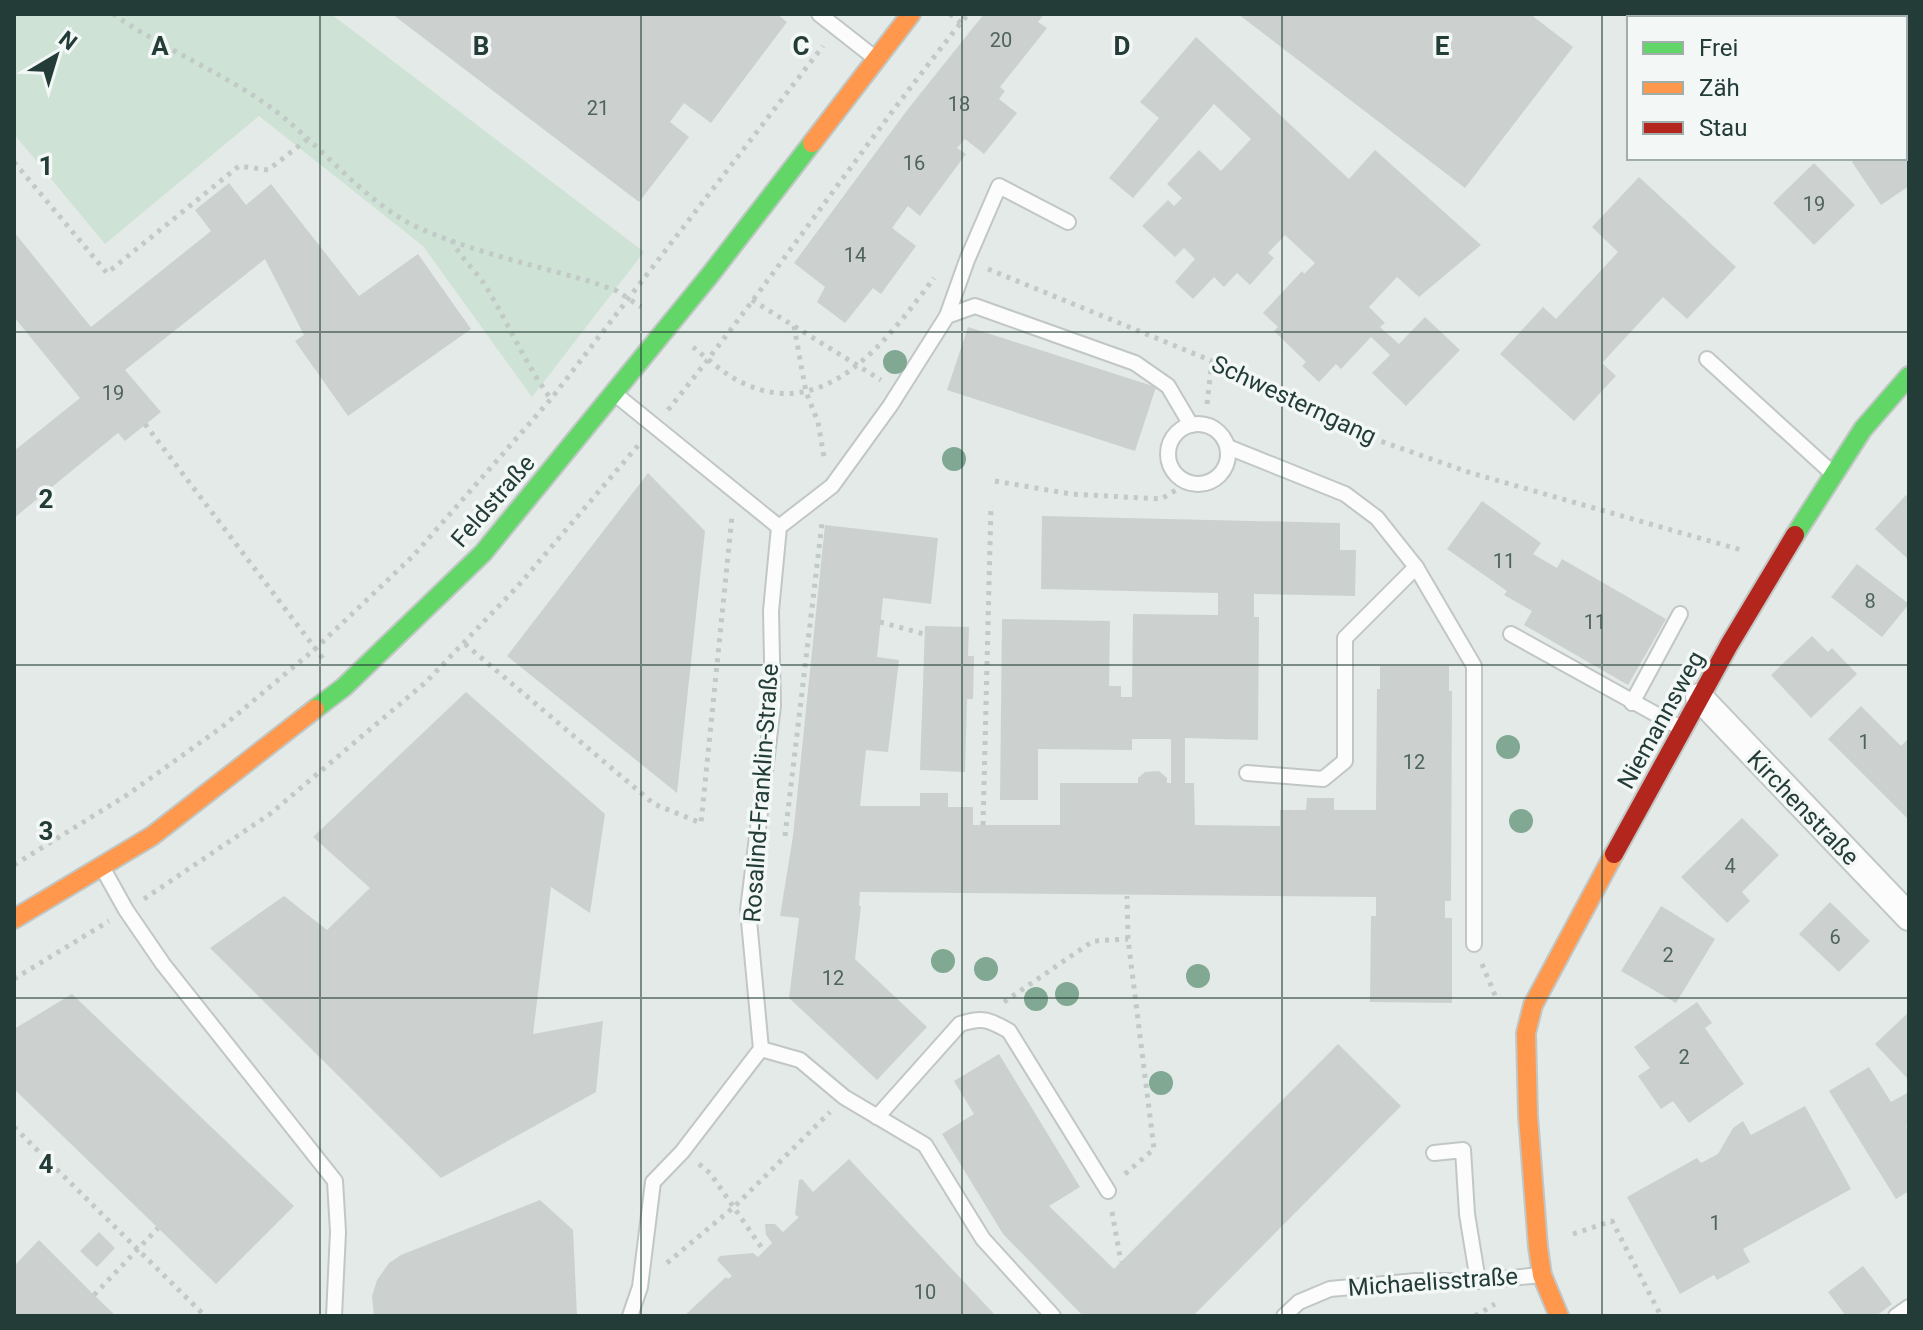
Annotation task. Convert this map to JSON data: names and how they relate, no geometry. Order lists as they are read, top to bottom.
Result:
{
  "streets": {
    "street": ["Feldstraße", "Niemannsweg", "Kirchenstraße"],
    "lane": ["Rosalind-Franklin-Straße", "Michaelisstraße"],
    "path": ["Schwesterngang"]
  },
  "crossings": [
    ["Schwesterngang", "Niemannsweg"],
    ["Niemannsweg", "Kirchenstraße"],
    ["Niemannsweg", "Michaelisstraße"]
  ],
  "house_numbers": [
    "20",
    "18",
    "21",
    "16",
    "19",
    "14",
    "19",
    "11",
    "8",
    "11",
    "1",
    "12",
    "4",
    "6",
    "2",
    "12",
    "2",
    "1",
    "10"
  ],
  "legend": ["Frei", "Zäh", "Stau"],
  "north": "top right",
  "grid": {
    "columns": [
      "A",
      "B",
      "C",
      "D",
      "E"
    ],
    "rows": [
      "1",
      "2",
      "3",
      "4"
    ]
  }
}
